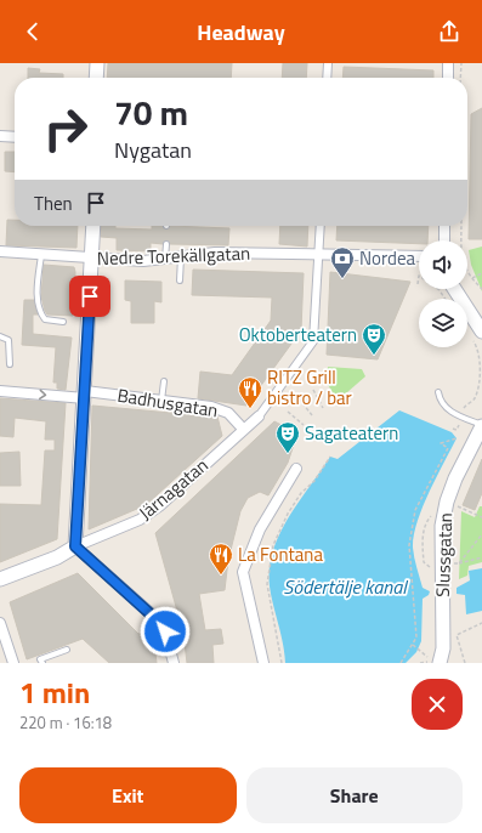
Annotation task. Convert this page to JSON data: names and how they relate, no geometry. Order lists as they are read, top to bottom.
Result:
{
  "streets": {
    "street": [
      "Nedre Torekällgatan",
      "Badhusgatan",
      "Järnagatan",
      "Slussgatan"
    ]
  },
  "crossings": [
    ["Nedre Torekällgatan", "Järnagatan"],
    ["Badhusgatan", "Järnagatan"]
  ],
  "water": ["Södertälje kanal"],
  "places": {
    "bank": ["Nordea"],
    "theatre": ["Oktoberteatern", "Sagateatern"],
    "restaurant": ["RITZ Grill bistro / bar", "La Fontana"]
  },
  "page": {
    "header": "Headway",
    "turn": ["70 m", "Nygatan"],
    "then": "Then",
    "heading": ["1 min", "220 m · 16:18"],
    "buttons": ["Exit", "Share"]
  }
}
